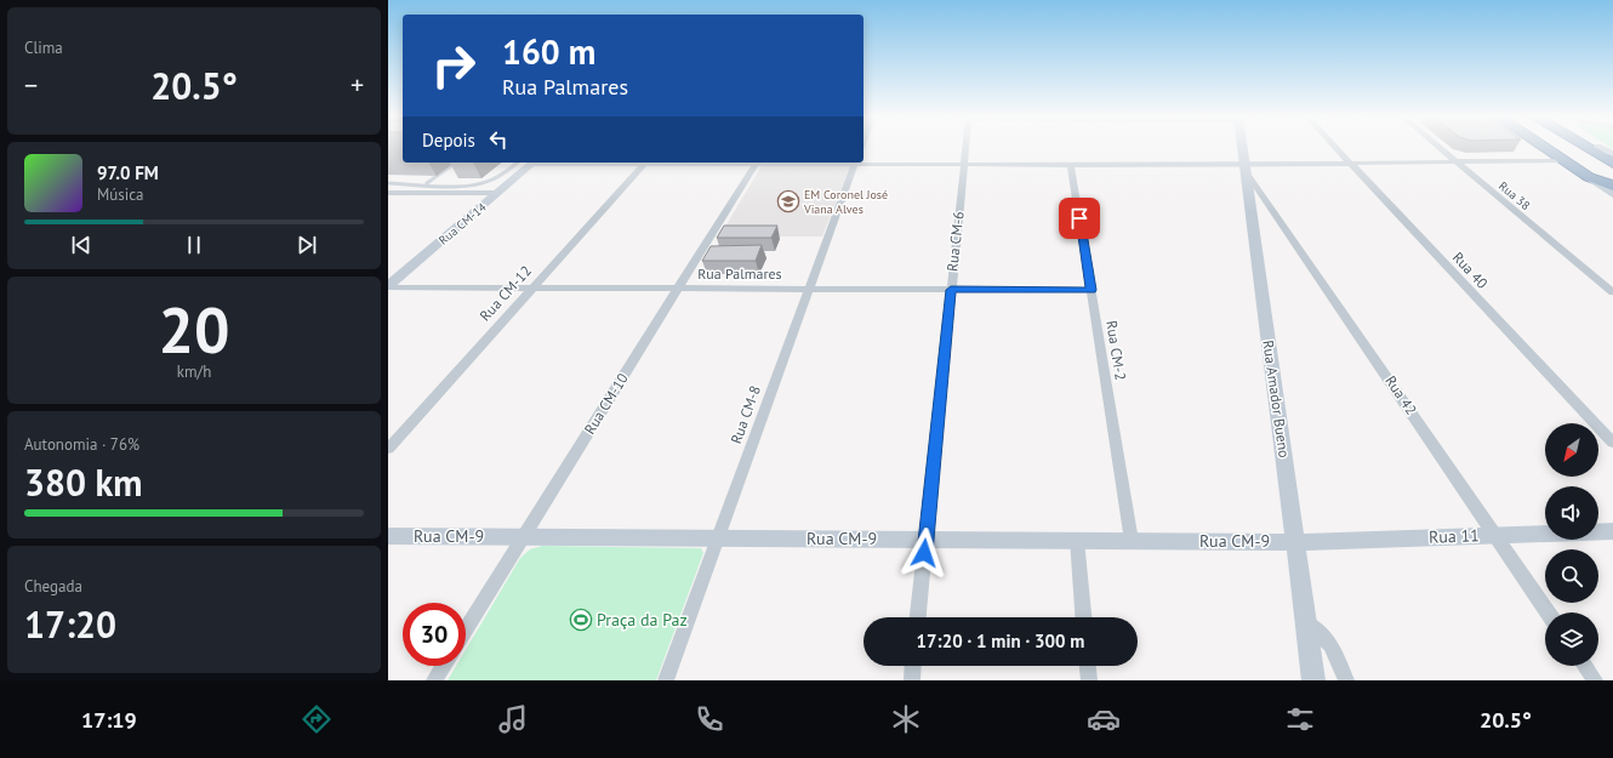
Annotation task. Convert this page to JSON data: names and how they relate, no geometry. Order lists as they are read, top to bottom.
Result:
{
  "streets": {
    "street": [
      "Rua 38",
      "Rua CM-14",
      "Rua CM-6",
      "Rua 40",
      "Rua Palmares",
      "Rua CM-12",
      "Rua CM-2",
      "Rua 42",
      "Rua Amador Bueno",
      "Rua CM-10",
      "Rua CM-8",
      "Rua CM-9",
      "Rua 11"
    ]
  },
  "crossings": [
    ["Rua CM-14", "Rua Palmares"],
    ["Rua CM-6", "Rua Palmares"],
    ["Rua CM-6", "Rua CM-9"],
    ["Rua Palmares", "Rua CM-12"],
    ["Rua Palmares", "Rua CM-2"],
    ["Rua Palmares", "Rua CM-10"],
    ["Rua Palmares", "Rua CM-8"],
    ["Rua CM-2", "Rua CM-9"],
    ["Rua 42", "Rua Amador Bueno"],
    ["Rua 42", "Rua 11"],
    ["Rua Amador Bueno", "Rua CM-9"],
    ["Rua Amador Bueno", "Rua 11"],
    ["Rua CM-10", "Rua CM-9"],
    ["Rua CM-8", "Rua CM-9"],
    ["Rua CM-9", "Rua 11"]
  ],
  "places": {
    "school or university": ["EM Coronel José Viana Alves"],
    "sports": ["Praça da Paz"]
  },
  "north": "bottom left",
  "page": {
    "tile": [
      "Clima",
      ["20", "km/h"],
      ["Autonomia · 76%", "380 km"],
      ["Chegada", "17:20"]
    ],
    "turn": ["160 m", "Rua Palmares"],
    "heat": ["−", "20.5°", "+"],
    "then": "Depois",
    "song": ["97.0 FM", "Música"],
    "limit": "30",
    "trip": "17:20 · 1 min · 300 m",
    "tabs": ["17:19", "20.5°"]
  }
}
